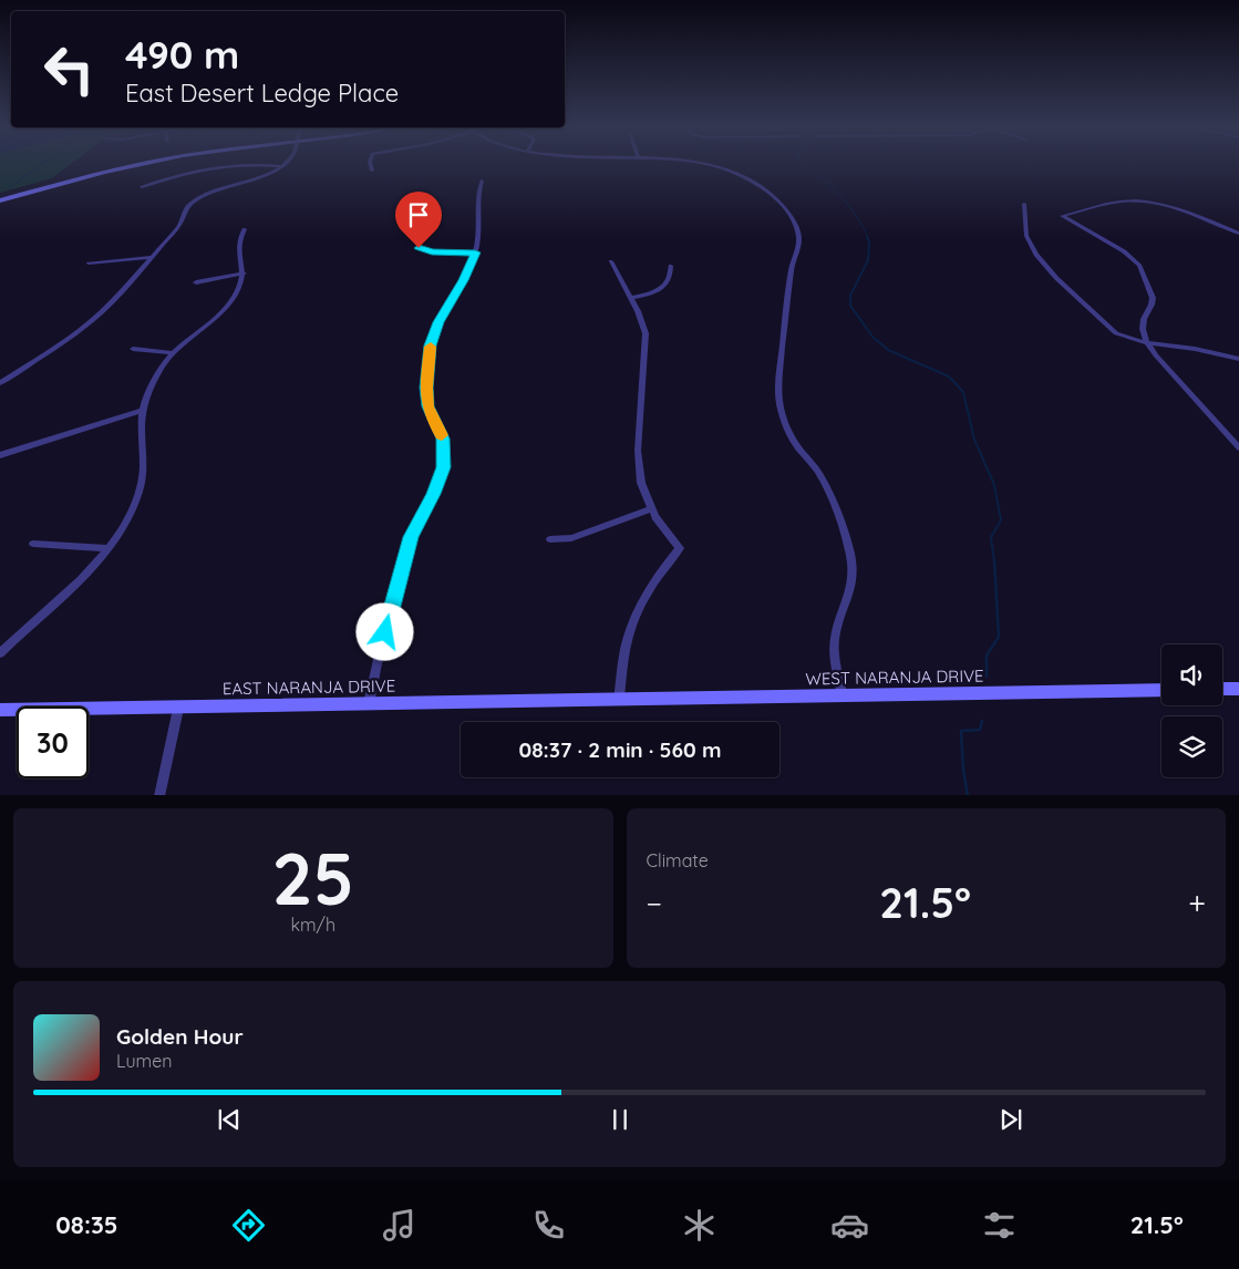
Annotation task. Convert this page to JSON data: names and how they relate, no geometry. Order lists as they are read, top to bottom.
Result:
{
  "streets": {
    "street": ["WEST NARANJA DRIVE", "EAST NARANJA DRIVE"]
  },
  "crossings": [
    ["WEST NARANJA DRIVE", "EAST NARANJA DRIVE"]
  ],
  "page": {
    "turn": ["490 m", "East Desert Ledge Place"],
    "limit": "30",
    "trip": "08:37 · 2 min · 560 m",
    "tile": [
      ["25", "km/h"],
      "Climate"
    ],
    "heat": ["−", "21.5°", "+"],
    "song": ["Golden Hour", "Lumen"],
    "tabs": ["08:35", "21.5°"]
  }
}
